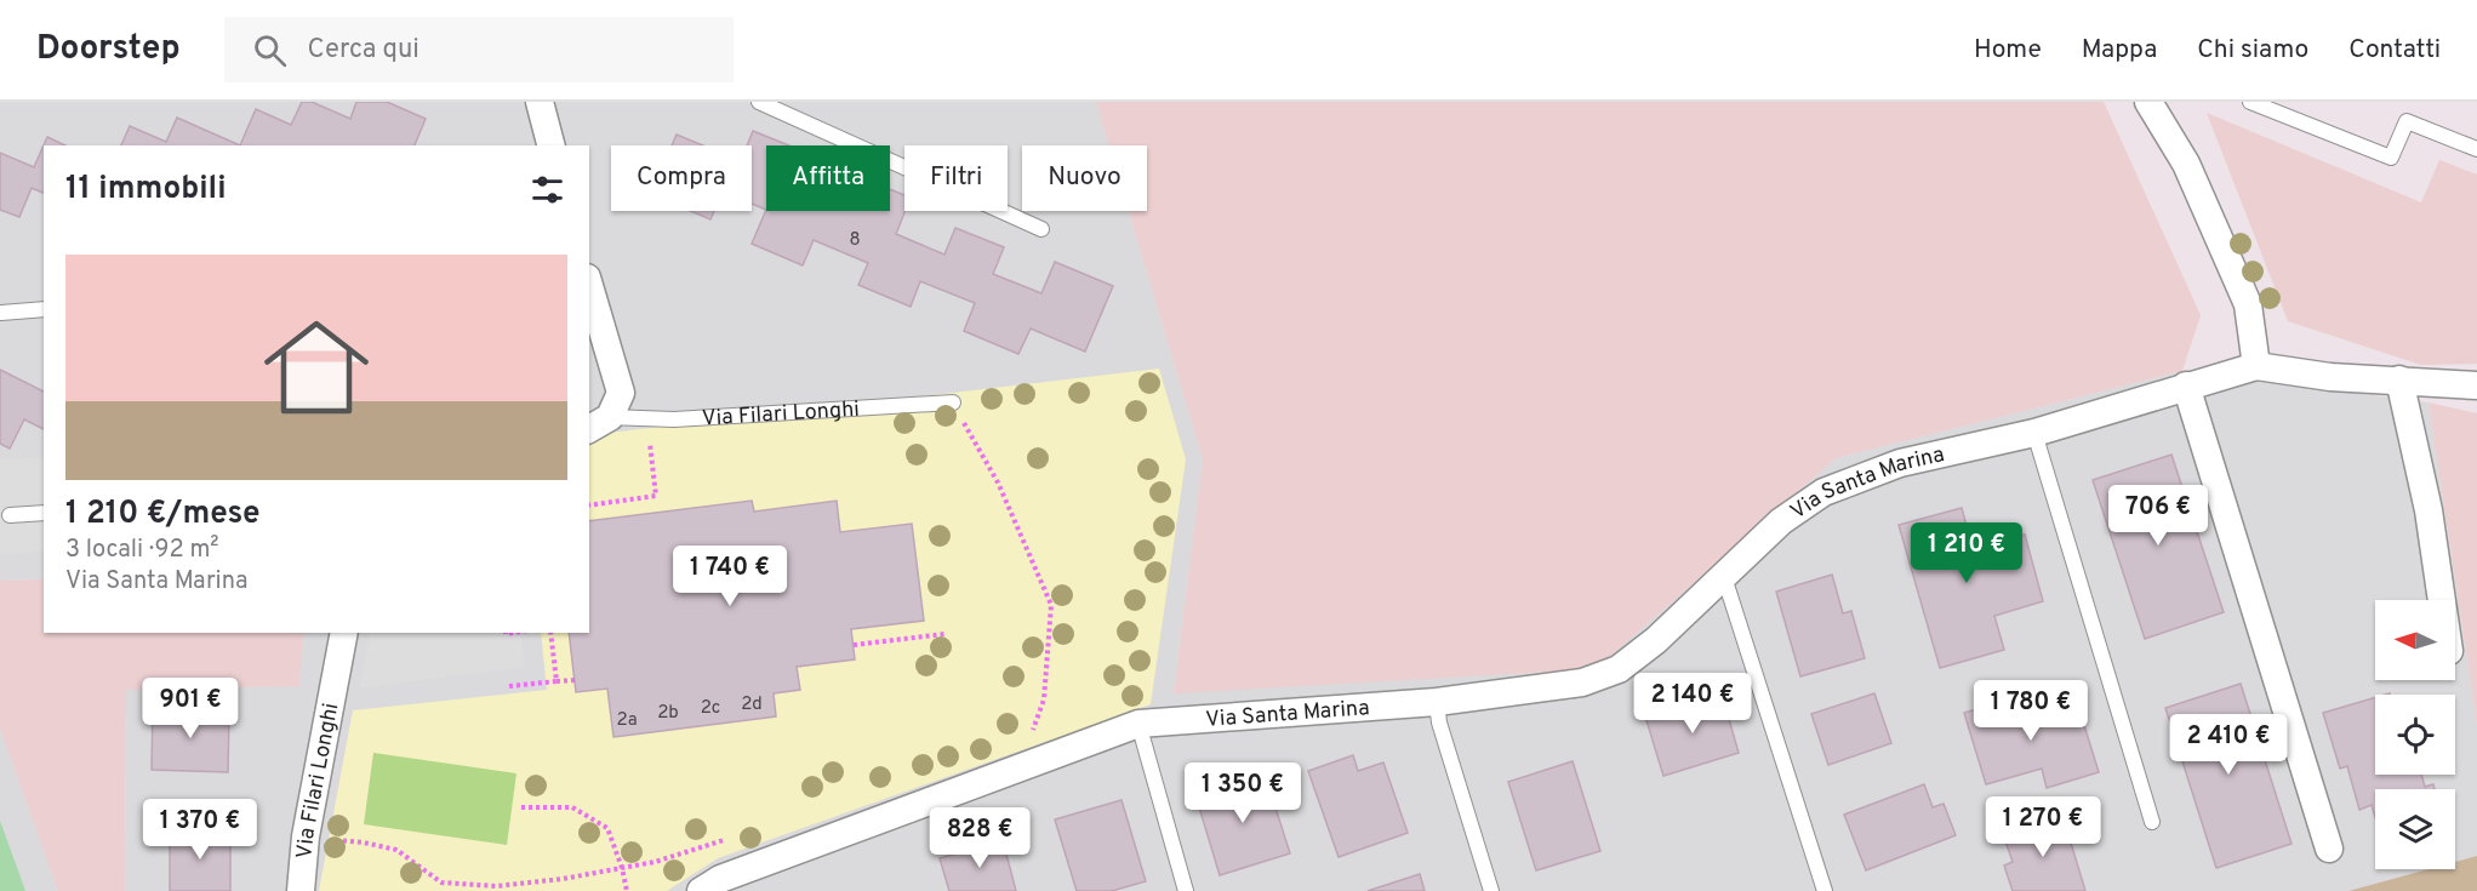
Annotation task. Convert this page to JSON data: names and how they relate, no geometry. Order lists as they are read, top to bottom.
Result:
{
  "streets": {
    "street": ["Via Filari Longhi", "Via Santa Marina"]
  },
  "house_numbers": [
    "8",
    "2d",
    "2c",
    "2b",
    "2a"
  ],
  "north": "left",
  "page": {
    "header": "Doorstep",
    "search": "Cerca qui",
    "nav": [
      "Home",
      "Mappa",
      "Chi siamo",
      "Contatti"
    ],
    "chip": [
      "Compra",
      "Affitta",
      "Filtri",
      "Nuovo"
    ],
    "heading": "11 immobili",
    "list": [
      {
        "name": "1 210 €/mese",
        "note": "3 locali · 92 m² · Via Santa Marina"
      }
    ],
    "price": [
      "706 €",
      "1 210 €",
      "1 740 €",
      "2 140 €",
      "901 €",
      "1 780 €",
      "2 410 €",
      "1 350 €",
      "1 270 €",
      "1 370 €",
      "828 €"
    ]
  }
}
